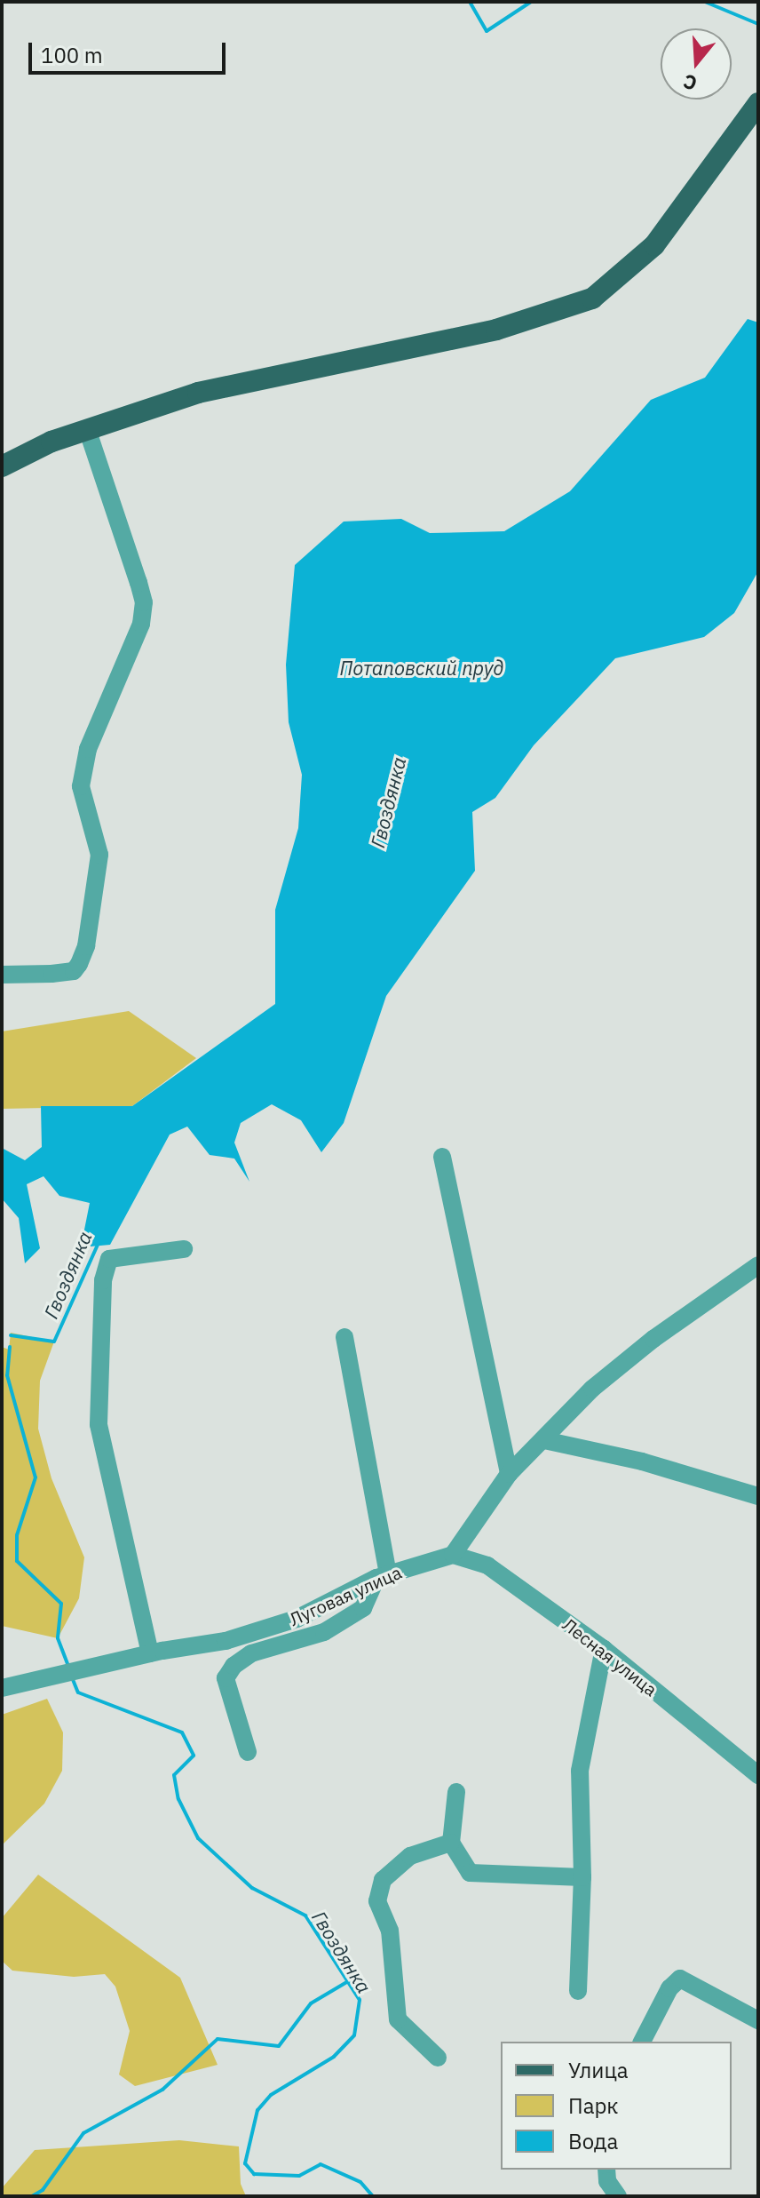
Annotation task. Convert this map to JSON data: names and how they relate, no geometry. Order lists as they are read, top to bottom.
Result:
{
  "streets": {
    "street": ["Луговая улица", "Лесная улица"]
  },
  "crossings": [
    ["Луговая улица", "Лесная улица"]
  ],
  "water": ["Потаповский пруд", "Гвоздянка"],
  "legend": ["Улица", "Парк", "Вода"],
  "scale_bar": "100 m",
  "north": "bottom"
}
